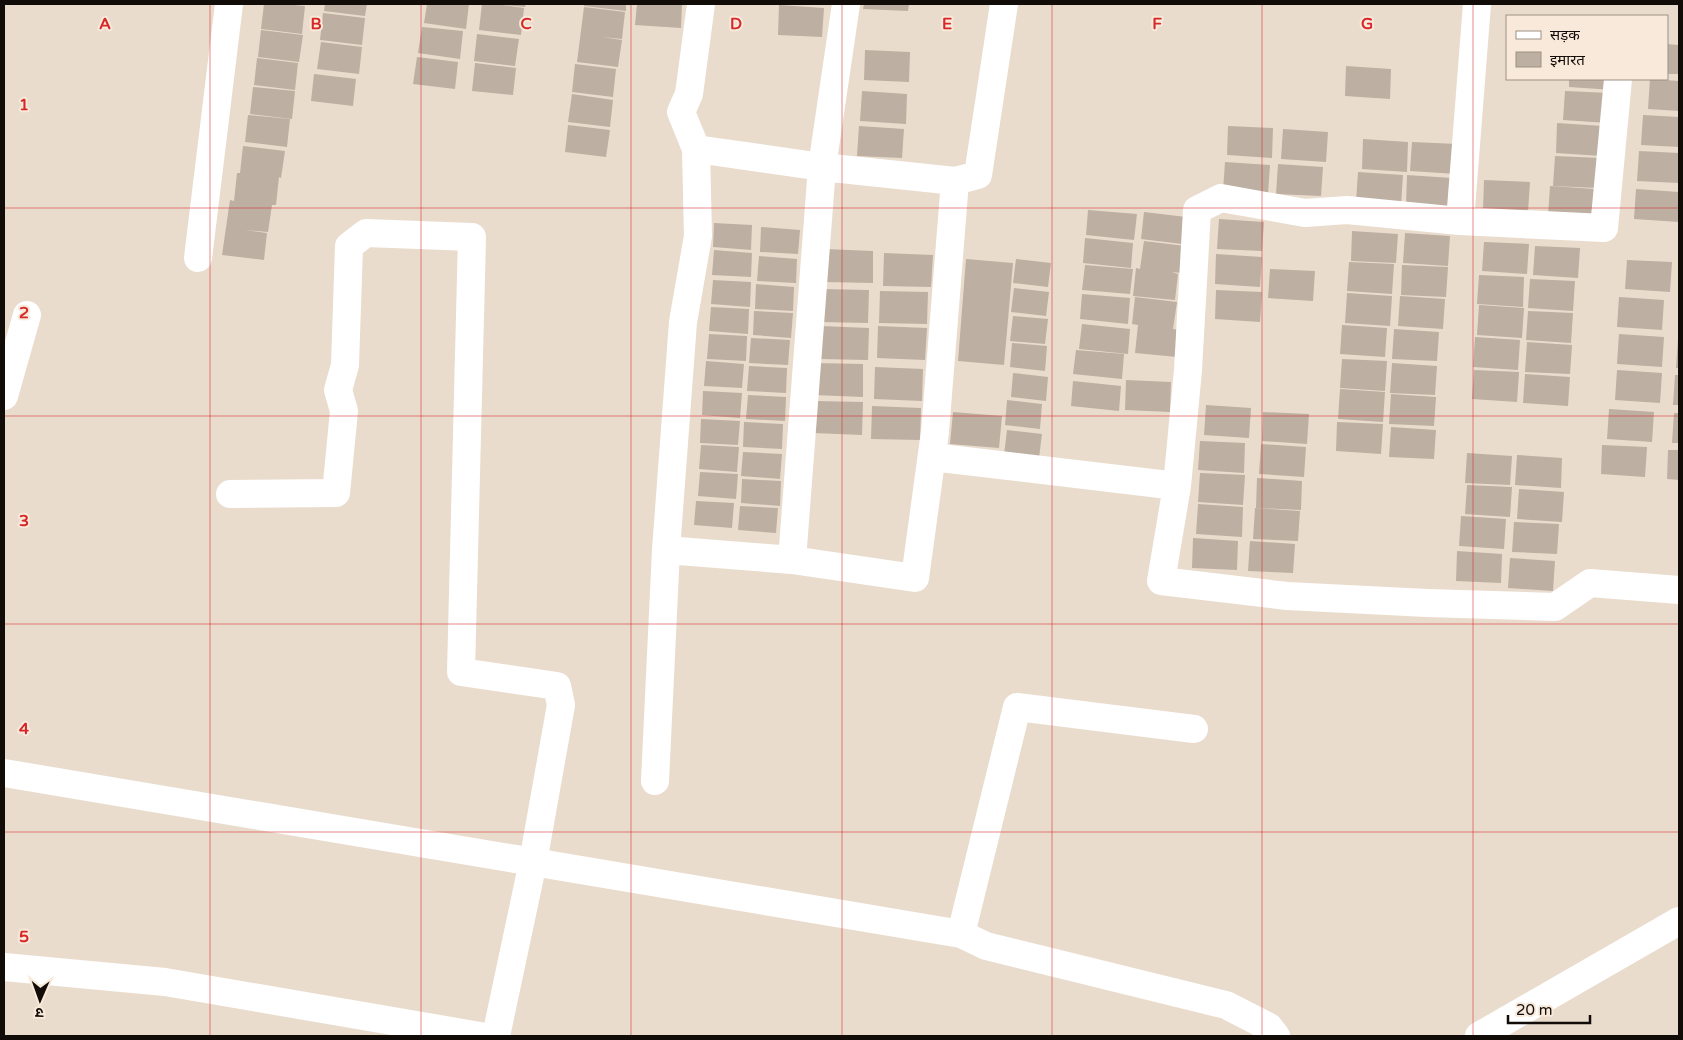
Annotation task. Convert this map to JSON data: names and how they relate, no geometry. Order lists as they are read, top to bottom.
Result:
{
  "legend": ["सड़क", "इमारत"],
  "scale_bar": "20 m",
  "north": "bottom",
  "grid": {
    "columns": [
      "A",
      "B",
      "C",
      "D",
      "E",
      "F",
      "G"
    ],
    "rows": [
      "1",
      "2",
      "3",
      "4",
      "5"
    ]
  }
}
